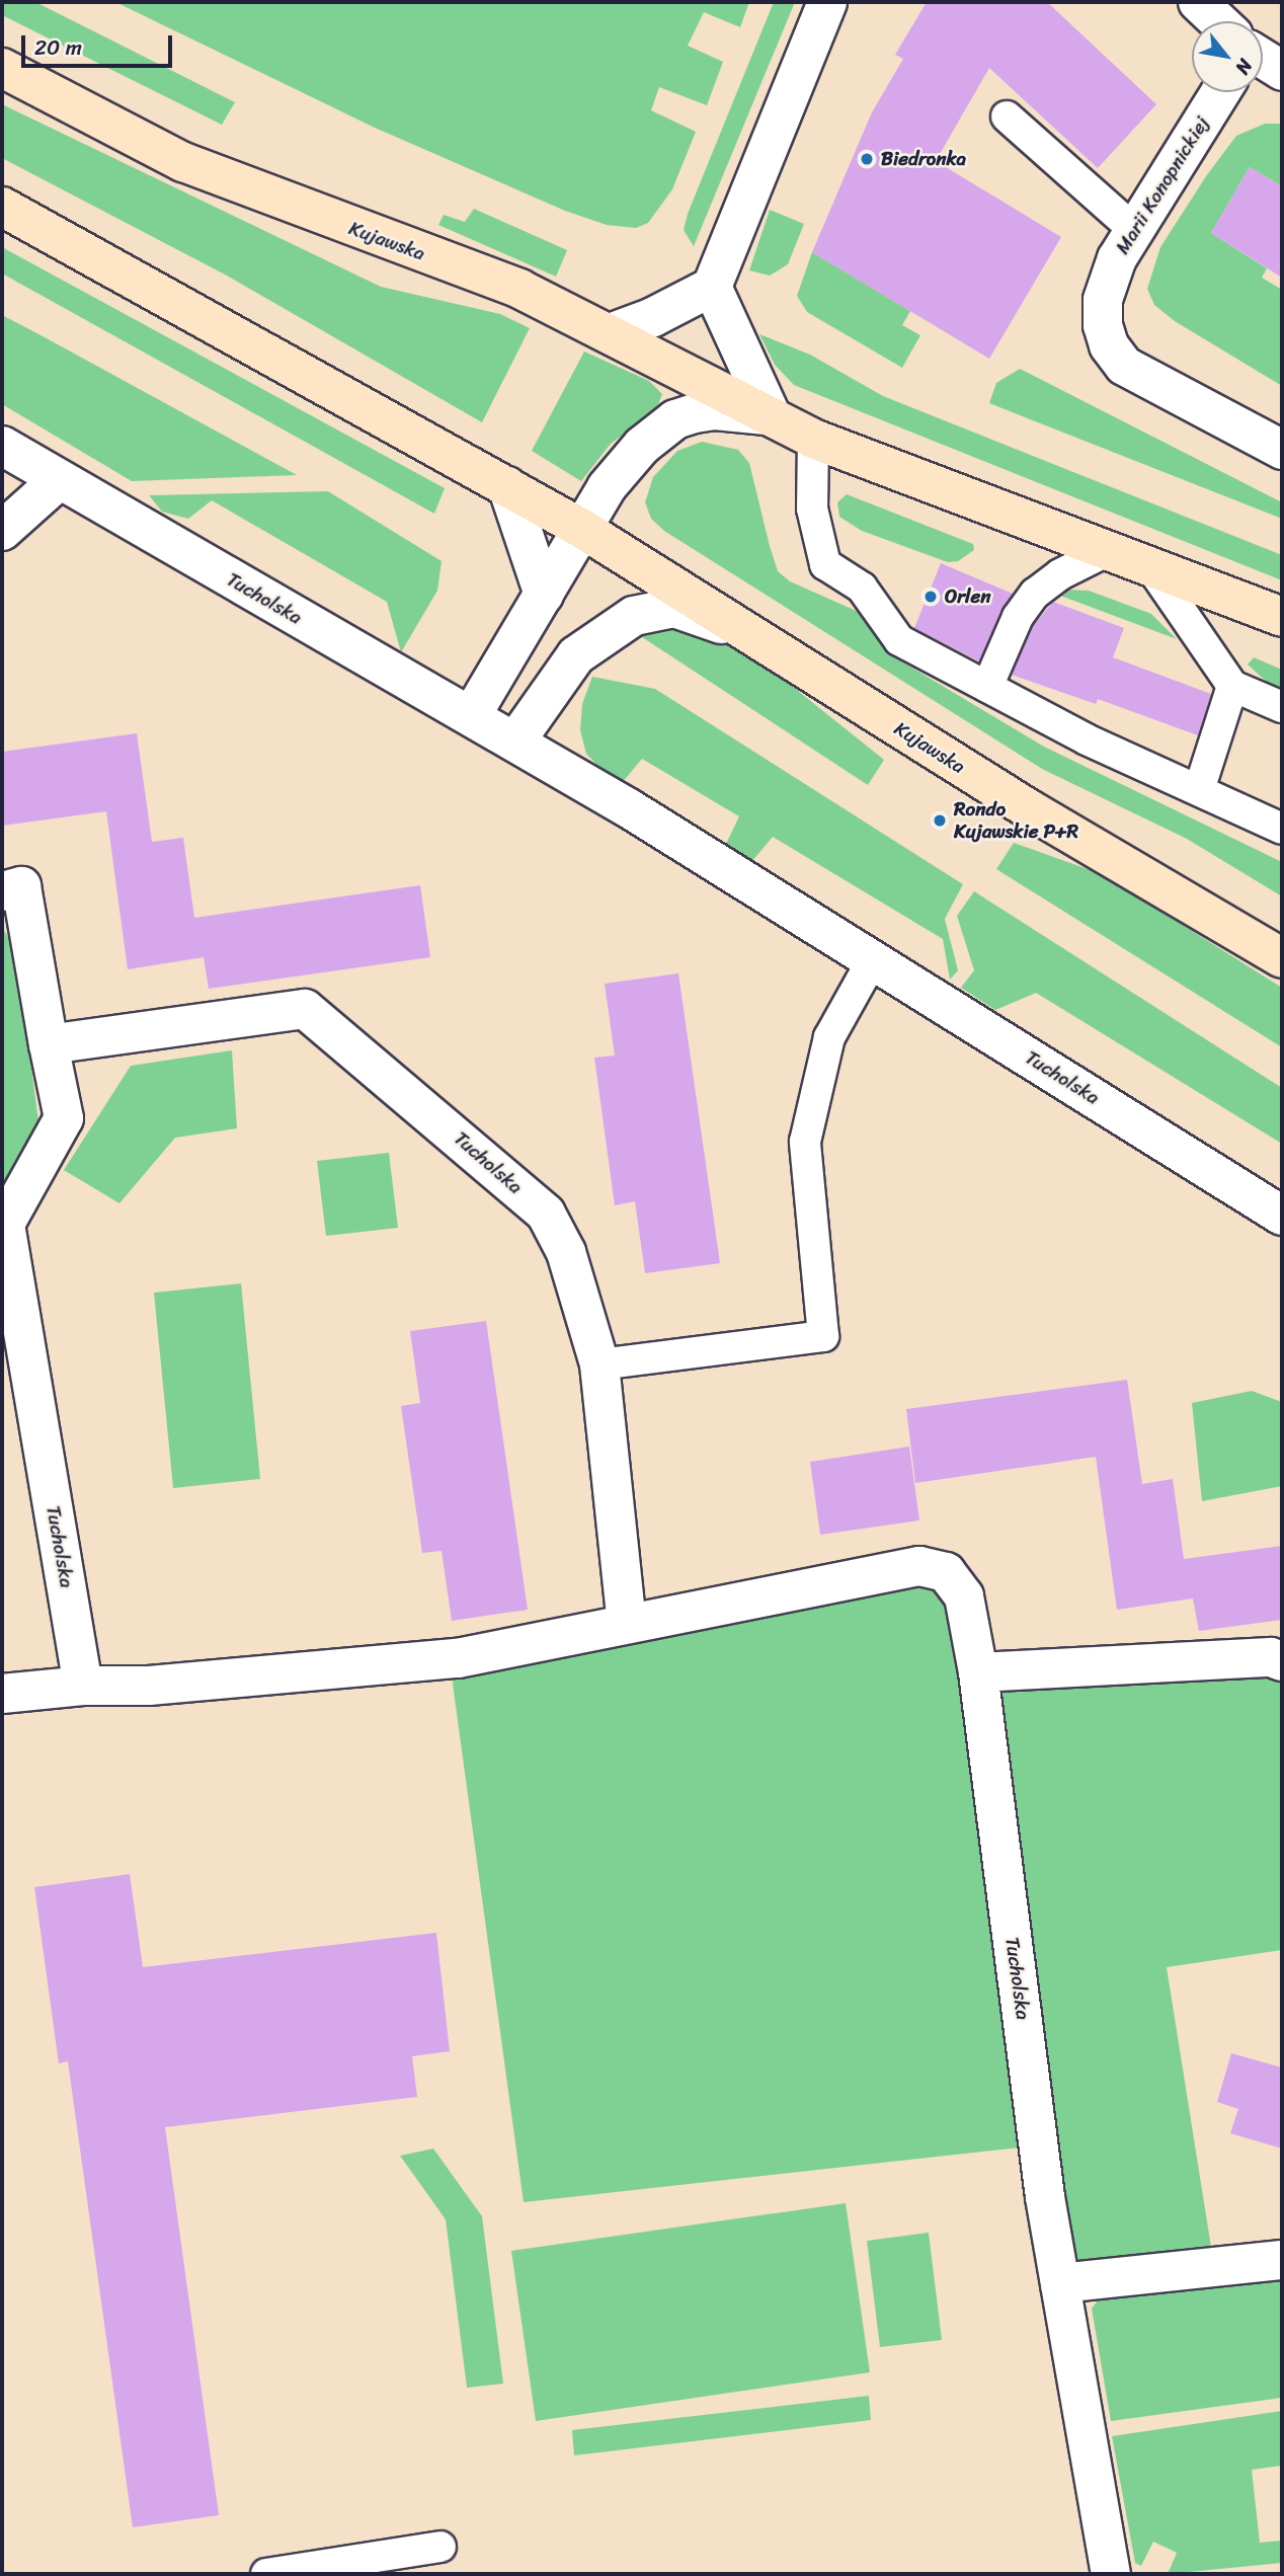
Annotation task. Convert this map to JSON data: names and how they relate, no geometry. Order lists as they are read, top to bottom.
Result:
{
  "streets": {
    "main road": ["Kujawska"],
    "street": ["Marii Konopnickiej", "Tucholska"]
  },
  "places": ["Biedronka", "Orlen", "Rondo Kujawskie P+R"],
  "scale_bar": "20 m",
  "north": "bottom right"
}
